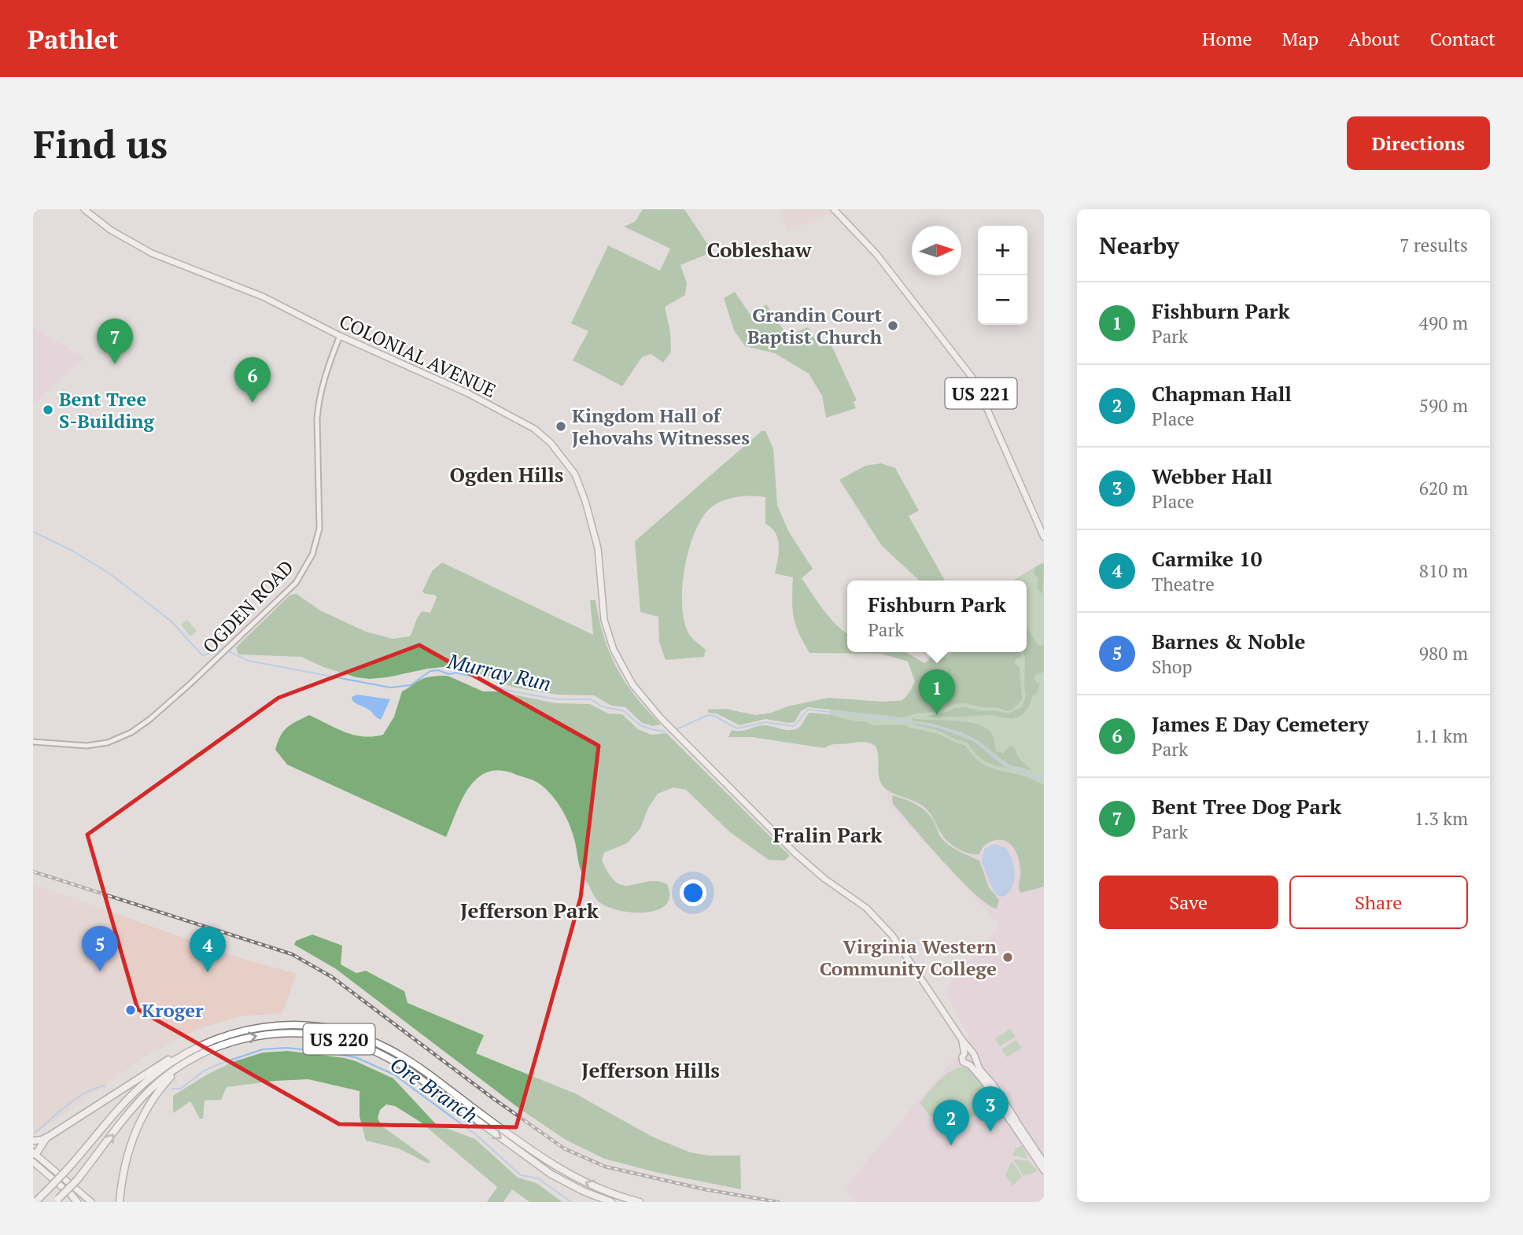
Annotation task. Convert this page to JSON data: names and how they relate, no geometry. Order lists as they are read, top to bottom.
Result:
{
  "streets": {
    "highway": ["US 220"],
    "main road": ["COLONIAL AVENUE", "US 221"],
    "street": ["OGDEN ROAD"]
  },
  "crossings": [
    ["COLONIAL AVENUE", "OGDEN ROAD"]
  ],
  "districts": [
    "Cobleshaw",
    "Ogden Hills",
    "Fralin Park",
    "Jefferson Park",
    "Jefferson Hills"
  ],
  "water": ["Murray Run", "Ore Branch"],
  "places": [
    "Grandin Court Baptist Church",
    "Bent Tree S-Building",
    "Kingdom Hall of Jehovahs Witnesses",
    "Virginia Western Community College",
    "Kroger"
  ],
  "north": "right",
  "page": {
    "header": "Pathlet",
    "nav": [
      "Home",
      "Map",
      "About",
      "Contact"
    ],
    "buttons": [
      "Directions",
      ["Save", "Share"]
    ],
    "title": "Find us",
    "heading": ["Nearby", "7 results"],
    "map_buttons": ["+", "−"],
    "list": [
      {
        "mark": "1",
        "name": "Fishburn Park",
        "note": "Park",
        "value": "490 m"
      },
      {
        "mark": "2",
        "name": "Chapman Hall",
        "note": "Place",
        "value": "590 m"
      },
      {
        "mark": "3",
        "name": "Webber Hall",
        "note": "Place",
        "value": "620 m"
      },
      {
        "mark": "4",
        "name": "Carmike 10",
        "note": "Theatre",
        "value": "810 m"
      },
      {
        "mark": "5",
        "name": "Barnes & Noble",
        "note": "Shop",
        "value": "980 m"
      },
      {
        "mark": "6",
        "name": "James E Day Cemetery",
        "note": "Park",
        "value": "1.1 km"
      },
      {
        "mark": "7",
        "name": "Bent Tree Dog Park",
        "note": "Park",
        "value": "1.3 km"
      }
    ],
    "pins": [
      "7",
      "6",
      "1",
      "5",
      "4",
      "3",
      "2"
    ],
    "popup": ["Fishburn Park", "Park"]
  }
}
